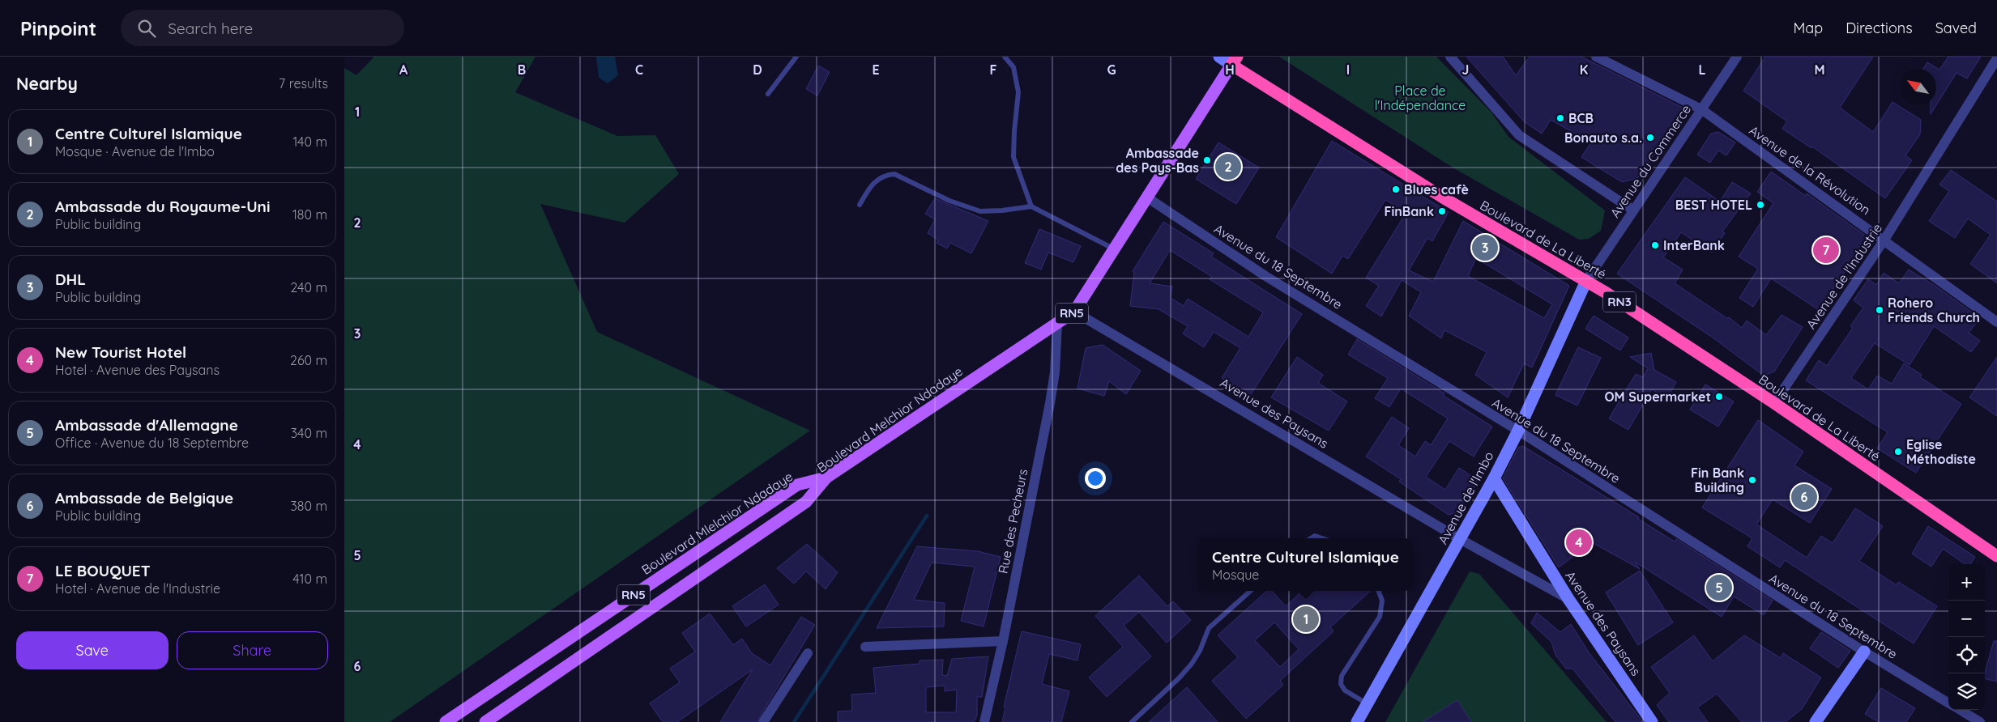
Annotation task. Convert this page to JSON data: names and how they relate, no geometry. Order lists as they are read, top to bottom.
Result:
{
  "streets": {
    "highway": ["Boulevard de La Liberté", "RN3"],
    "main road": ["RN5", "Boulevard Melchior Ndadaye", "Boulevard Mlelchior Ndadaye"],
    "street": [
      "Avenue du Commerce",
      "Avenue de la Révolution",
      "Avenue du 18 Septembre",
      "Avenue de l'Industrie",
      "Avenue des Paysans",
      "Avenue de l'Imbo",
      "Rue des Pecheurs"
    ]
  },
  "crossings": [
    ["Avenue du Commerce", "Avenue de la Révolution"],
    ["Avenue du Commerce", "Boulevard de La Liberté"],
    ["Avenue du Commerce", "Avenue de l'Imbo"],
    ["Avenue de la Révolution", "Avenue de l'Industrie"],
    ["Boulevard de La Liberté", "Avenue de l'Industrie"],
    ["Boulevard de La Liberté", "Boulevard Melchior Ndadaye"],
    ["Boulevard de La Liberté", "Avenue de l'Imbo"],
    ["Avenue du 18 Septembre", "Boulevard Melchior Ndadaye"],
    ["Avenue du 18 Septembre", "Avenue de l'Imbo"],
    ["Avenue des Paysans", "Boulevard Melchior Ndadaye"],
    ["Avenue des Paysans", "Avenue de l'Imbo"],
    ["Boulevard Melchior Ndadaye", "Rue des Pecheurs"],
    ["Boulevard Melchior Ndadaye", "Boulevard Mlelchior Ndadaye"]
  ],
  "parks": ["Place de l'Indépendance"],
  "places": [
    "BCB",
    "Bonauto s.a.",
    "Ambassade des Pays-Bas",
    "Blues cafè",
    "BEST HOTEL",
    "FinBank",
    "InterBank",
    "Rohero Friends Church",
    "OM Supermarket",
    "Eglise Méthodiste",
    "Fin Bank Building"
  ],
  "north": "top left",
  "page": {
    "header": "Pinpoint",
    "search": "Search here",
    "nav": ["Map", "Directions", "Saved"],
    "heading": ["Nearby", "7 results"],
    "list": [
      {
        "mark": "1",
        "name": "Centre Culturel Islamique",
        "note": "Mosque · Avenue de l'Imbo",
        "value": "140 m"
      },
      {
        "mark": "2",
        "name": "Ambassade du Royaume-Uni",
        "note": "Public building",
        "value": "180 m"
      },
      {
        "mark": "3",
        "name": "DHL",
        "note": "Public building",
        "value": "240 m"
      },
      {
        "mark": "4",
        "name": "New Tourist Hotel",
        "note": "Hotel · Avenue des Paysans",
        "value": "260 m"
      },
      {
        "mark": "5",
        "name": "Ambassade d'Allemagne",
        "note": "Office · Avenue du 18 Septembre",
        "value": "340 m"
      },
      {
        "mark": "6",
        "name": "Ambassade de Belgique",
        "note": "Public building",
        "value": "380 m"
      },
      {
        "mark": "7",
        "name": "LE BOUQUET",
        "note": "Hotel · Avenue de l'Industrie",
        "value": "410 m"
      }
    ],
    "pins": [
      "2",
      "3",
      "7",
      "6",
      "4",
      "5",
      "1"
    ],
    "popup": ["Centre Culturel Islamique", "Mosque"],
    "map_buttons": ["+", "−"],
    "buttons": ["Save", "Share"]
  },
  "grid": {
    "columns": [
      "A",
      "B",
      "C",
      "D",
      "E",
      "F",
      "G",
      "H",
      "I",
      "J",
      "K",
      "L",
      "M"
    ],
    "rows": [
      "1",
      "2",
      "3",
      "4",
      "5",
      "6"
    ]
  }
}
